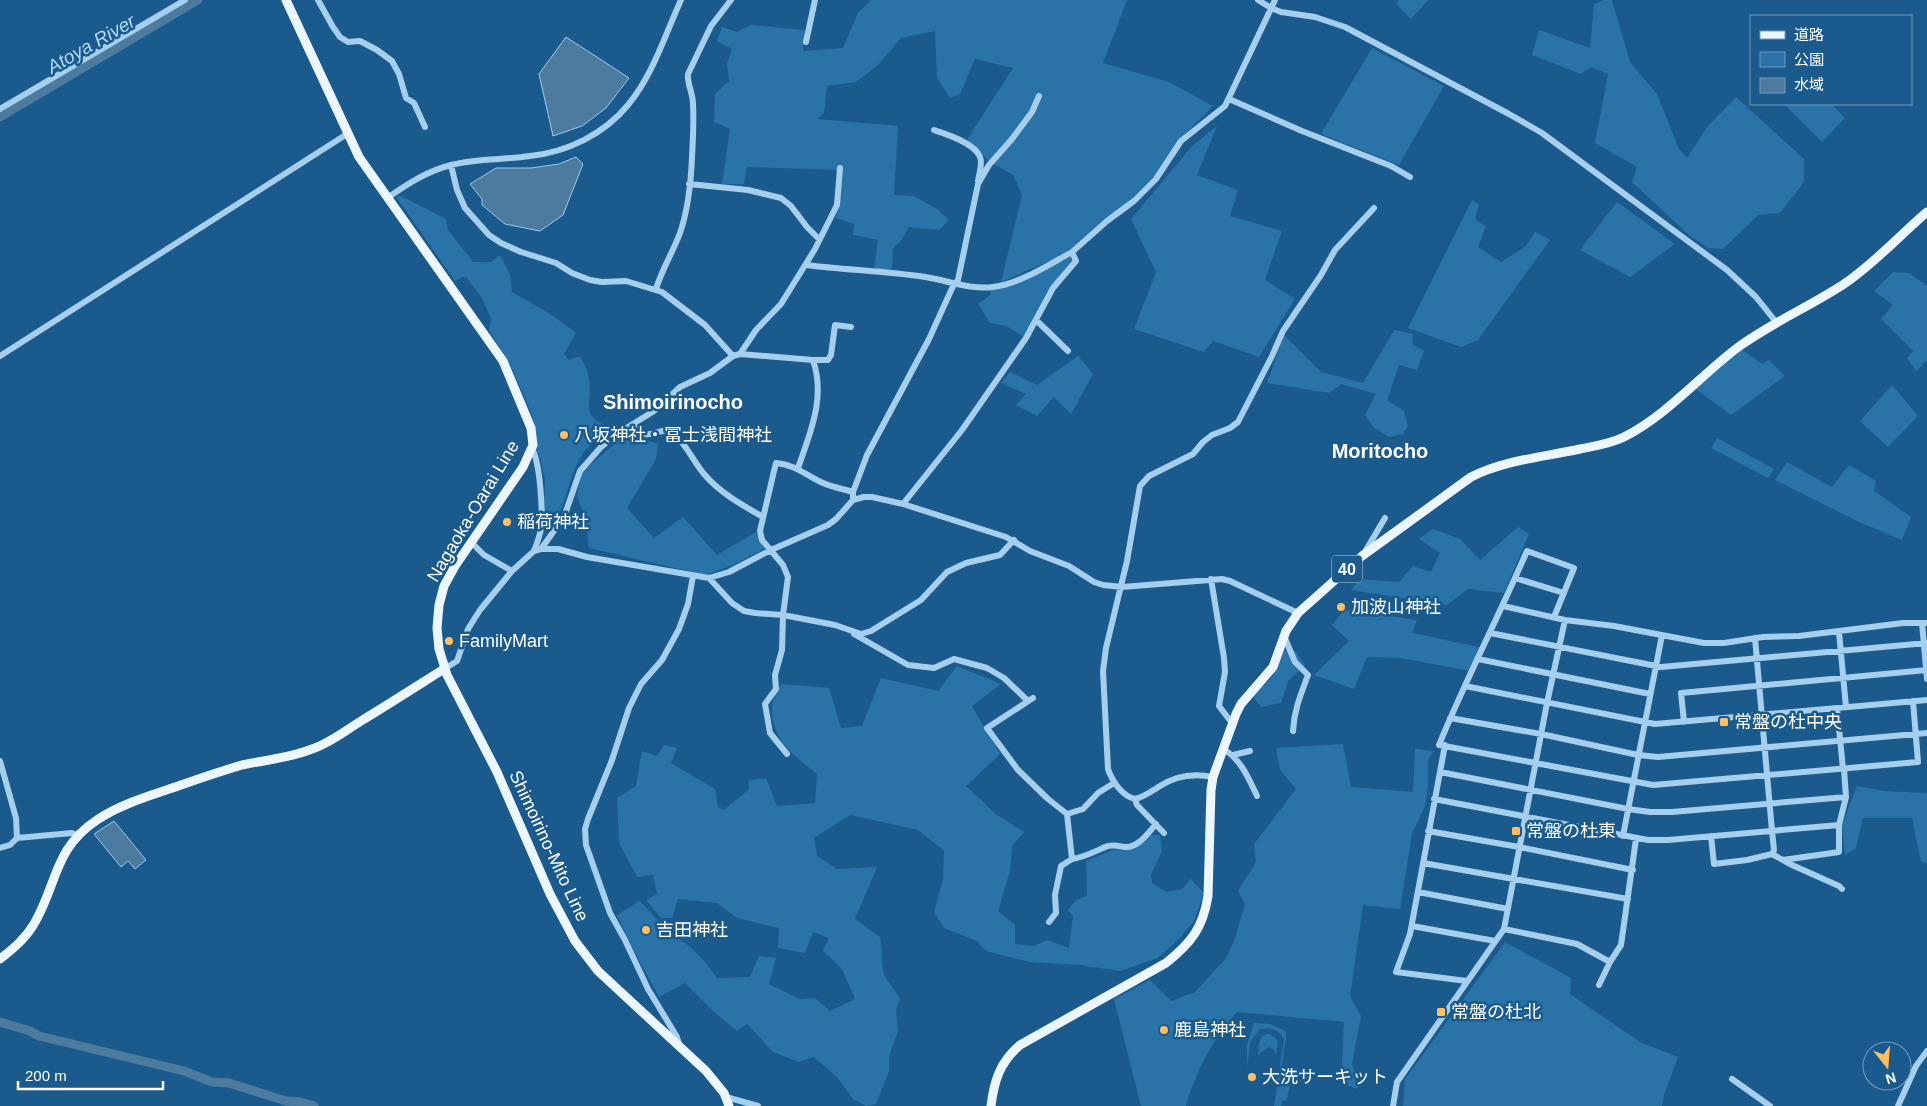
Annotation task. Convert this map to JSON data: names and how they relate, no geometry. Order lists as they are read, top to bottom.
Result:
{
  "streets": {
    "main road": ["Nagaoka-Oarai Line", "40", "Shimoirino-Mito Line"]
  },
  "crossings": [
    ["Nagaoka-Oarai Line", "Shimoirino-Mito Line"]
  ],
  "districts": ["Shimoirinocho", "Moritocho"],
  "water": ["Atoya River"],
  "places": {
    "other": [
      "八坂神社・冨士浅間神社",
      "稲荷神社",
      "加波山神社",
      "FamilyMart",
      "吉田神社",
      "鹿島神社",
      "大洗サーキット"
    ],
    "transit": ["常盤の杜中央", "常盤の杜東", "常盤の杜北"]
  },
  "legend": ["道路", "公園", "水域"],
  "scale_bar": "200 m",
  "north": "bottom"
}
